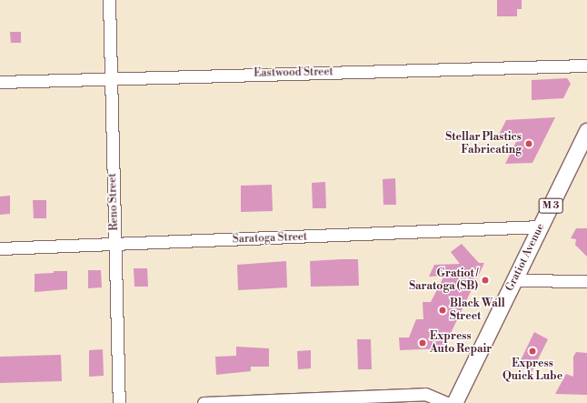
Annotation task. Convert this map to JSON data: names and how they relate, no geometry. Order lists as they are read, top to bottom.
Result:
{
  "streets": {
    "main road": ["M 3", "Gratiot Avenue"],
    "street": ["Eastwood Street", "Reno Street", "Saratoga Street"]
  },
  "crossings": [
    ["Eastwood Street", "Reno Street"],
    ["Reno Street", "Saratoga Street"],
    ["Saratoga Street", "Gratiot Avenue"]
  ],
  "places": [
    "Stellar Plastics Fabricating",
    "Gratiot / Saratoga (SB)",
    "Black Wall Street",
    "Express Auto Repair",
    "Express Quick Lube"
  ]
}
